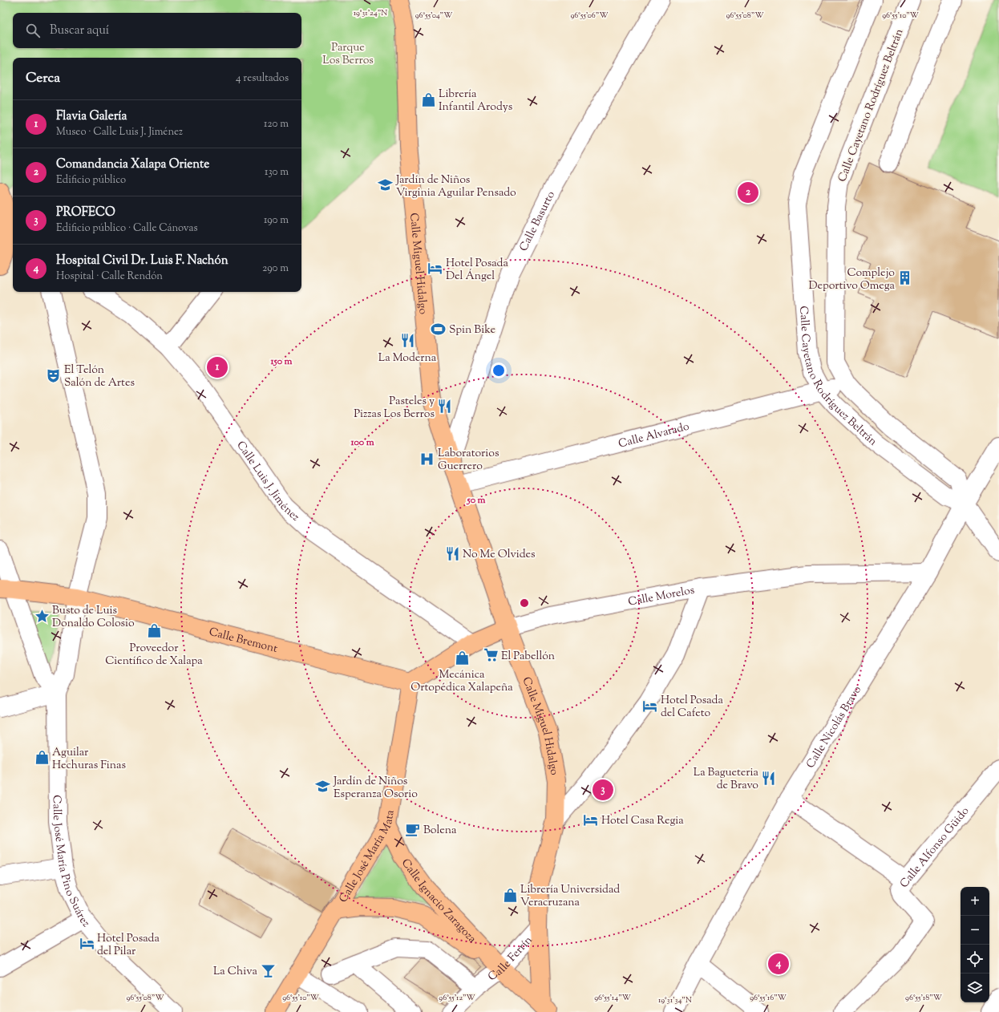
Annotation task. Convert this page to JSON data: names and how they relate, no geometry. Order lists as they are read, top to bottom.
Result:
{
  "streets": {
    "main road": [
      "Calle Miguel Hidalgo",
      "Calle Morelos",
      "Calle Bremont",
      "Calle José María Mata",
      "Calle Ignacio Zaragoza"
    ],
    "street": [
      "Calle Cayetano Rodríguez Beltrán",
      "Calle Basurto",
      "Calle Alvarado",
      "Calle Luis J. Jiménez",
      "Calle Nicolás Bravo",
      "Calle Alfonso Güido",
      "Calle José María Pino Suárez",
      "Calle Ferrín"
    ]
  },
  "crossings": [
    ["Calle Cayetano Rodríguez Beltrán", "Calle Alvarado"],
    ["Calle Cayetano Rodríguez Beltrán", "Calle Nicolás Bravo"],
    ["Calle Basurto", "Calle Miguel Hidalgo"],
    ["Calle Miguel Hidalgo", "Calle Alvarado"],
    ["Calle Miguel Hidalgo", "Calle Morelos"],
    ["Calle Miguel Hidalgo", "Calle Ignacio Zaragoza"],
    ["Calle Miguel Hidalgo", "Calle Ferrín"],
    ["Calle Luis J. Jiménez", "Calle Morelos"],
    ["Calle Morelos", "Calle Bremont"],
    ["Calle Morelos", "Calle Nicolás Bravo"],
    ["Calle Morelos", "Calle José María Mata"],
    ["Calle Bremont", "Calle José María Mata"],
    ["Calle Bremont", "Calle José María Pino Suárez"],
    ["Calle José María Mata", "Calle Ignacio Zaragoza"],
    ["Calle Ignacio Zaragoza", "Calle Ferrín"]
  ],
  "parks": ["Parque Los Berros"],
  "places": {
    "shop": [
      "Librería Infantil Arodys",
      "Proveedor Científico de Xalapa",
      "Mecánica Ortopédica Xalapeña",
      "Aguilar Hechuras Finas",
      "Librería Universidad Veracruzana"
    ],
    "school or university": ["Jardín de Niños Virginia Aguilar Pensado", "Jardín de Niños Esperanza Osorio"],
    "hotel": [
      "Hotel Posada Del Ángel",
      "Hotel Posada del Cafeto",
      "Hotel Casa Regia",
      "Hotel Posada del Pilar"
    ],
    "building": ["Complejo Deportivo Omega"],
    "sports": ["Spin Bike"],
    "restaurant": [
      "La Moderna",
      "Pasteles y Pizzas Los Berros",
      "No Me Olvides",
      "La Bagueteria de Bravo"
    ],
    "theatre": ["El Telón Salón de Artes"],
    "hospital": ["Laboratorios Guerrero"],
    "place": ["Busto de Luis Donaldo Colosio"],
    "supermarket": ["El Pabellón"],
    "cafe": ["Bolena"],
    "bar": ["La Chiva"]
  },
  "page": {
    "search": "Buscar aquí",
    "heading": ["Cerca", "4 resultados"],
    "list": [
      {
        "mark": "1",
        "name": "Flavia Galería",
        "note": "Museo · Calle Luis J. Jiménez",
        "value": "120 m"
      },
      {
        "mark": "2",
        "name": "Comandancia Xalapa Oriente",
        "note": "Edificio público",
        "value": "130 m"
      },
      {
        "mark": "3",
        "name": "PROFECO",
        "note": "Edificio público · Calle Cánovas",
        "value": "190 m"
      },
      {
        "mark": "4",
        "name": "Hospital Civil Dr. Luis F. Nachón",
        "note": "Hospital · Calle Rendón",
        "value": "290 m"
      }
    ],
    "pins": [
      "2",
      "1",
      "3",
      "4"
    ],
    "map_buttons": ["+", "−"]
  },
  "coordinates": [
    "19°31'24\"N",
    "96°55'04\"W",
    "96°55'06\"W",
    "96°55'08\"W",
    "96°55'10\"W",
    "96°55'12\"W",
    "96°55'14\"W",
    "96°55'16\"W",
    "96°55'18\"W",
    "19°31'34\"N"
  ],
  "rings": ["150 m", "100 m", "50 m"]
}
